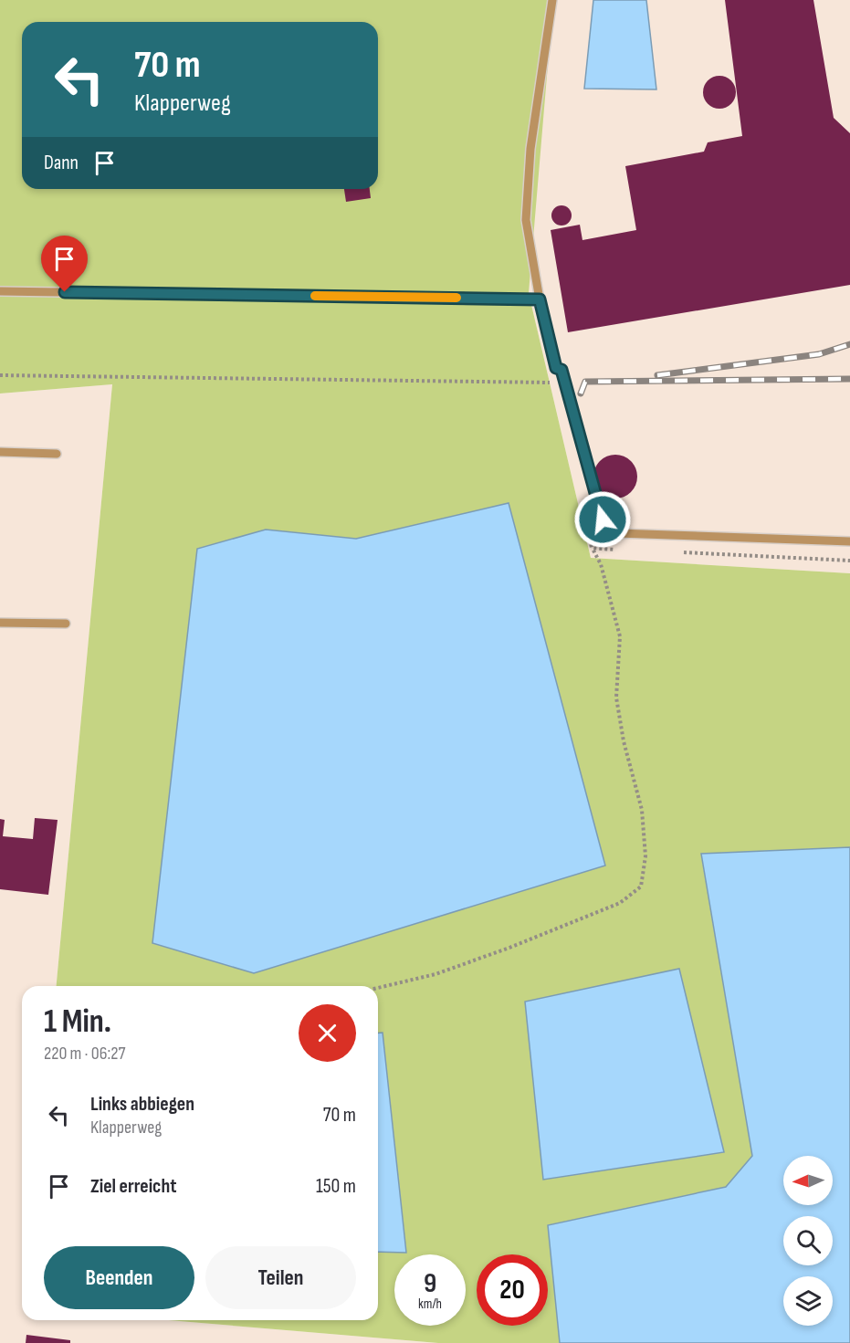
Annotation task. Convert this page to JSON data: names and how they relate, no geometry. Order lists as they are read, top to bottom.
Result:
{
  "north": "left",
  "page": {
    "turn": ["70 m", "Klapperweg"],
    "then": "Dann",
    "heading": ["1 Min.", "220 m · 06:27"],
    "list": [
      {
        "name": "Links abbiegen",
        "note": "Klapperweg",
        "value": "70 m"
      },
      {
        "name": "Ziel erreicht",
        "value": "150 m"
      }
    ],
    "buttons": ["Beenden", "Teilen"],
    "speed": "9 km/h",
    "limit": "20"
  }
}
